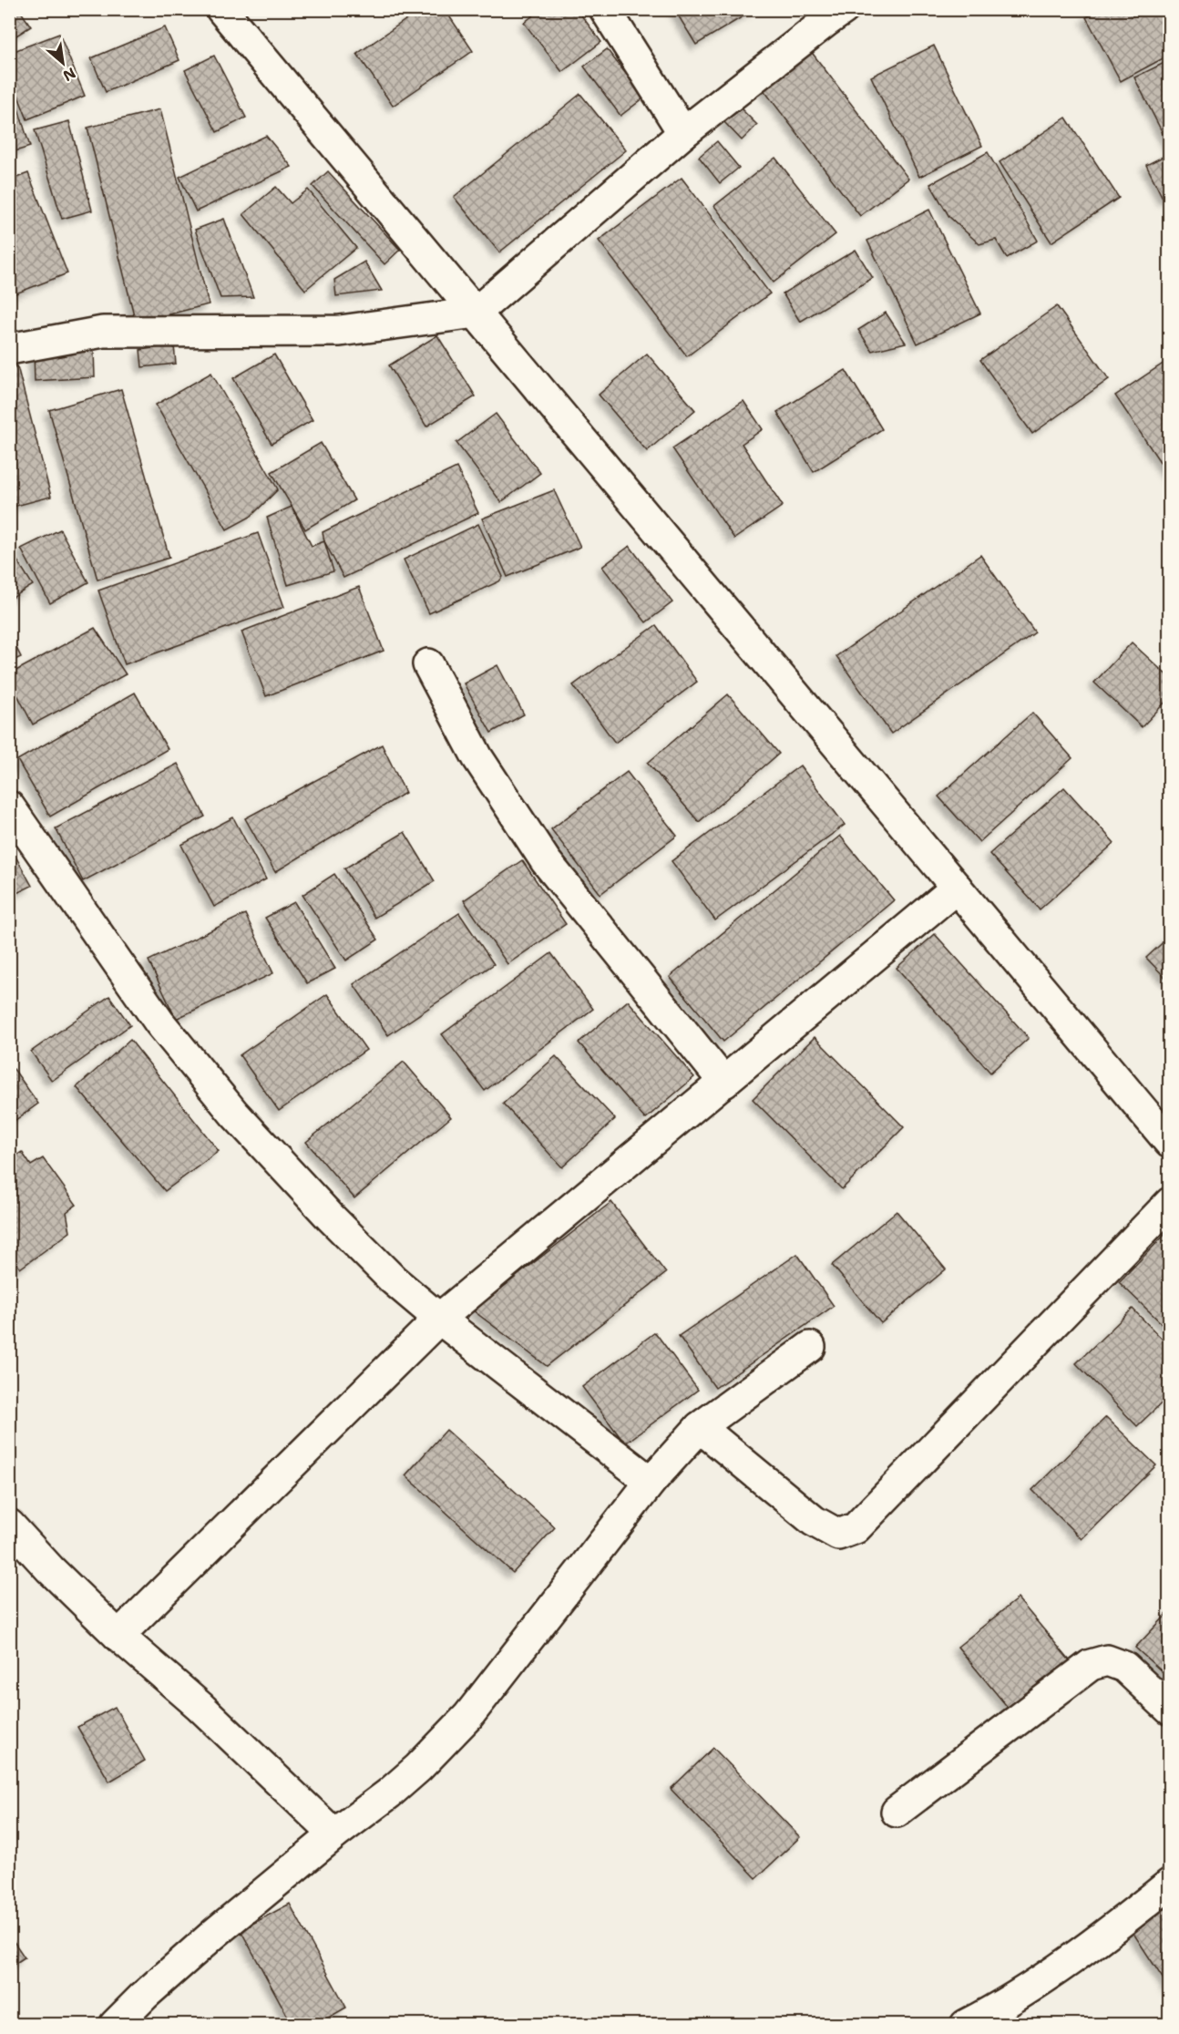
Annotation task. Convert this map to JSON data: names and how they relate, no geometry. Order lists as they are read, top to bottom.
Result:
{
  "north": "bottom right"
}
